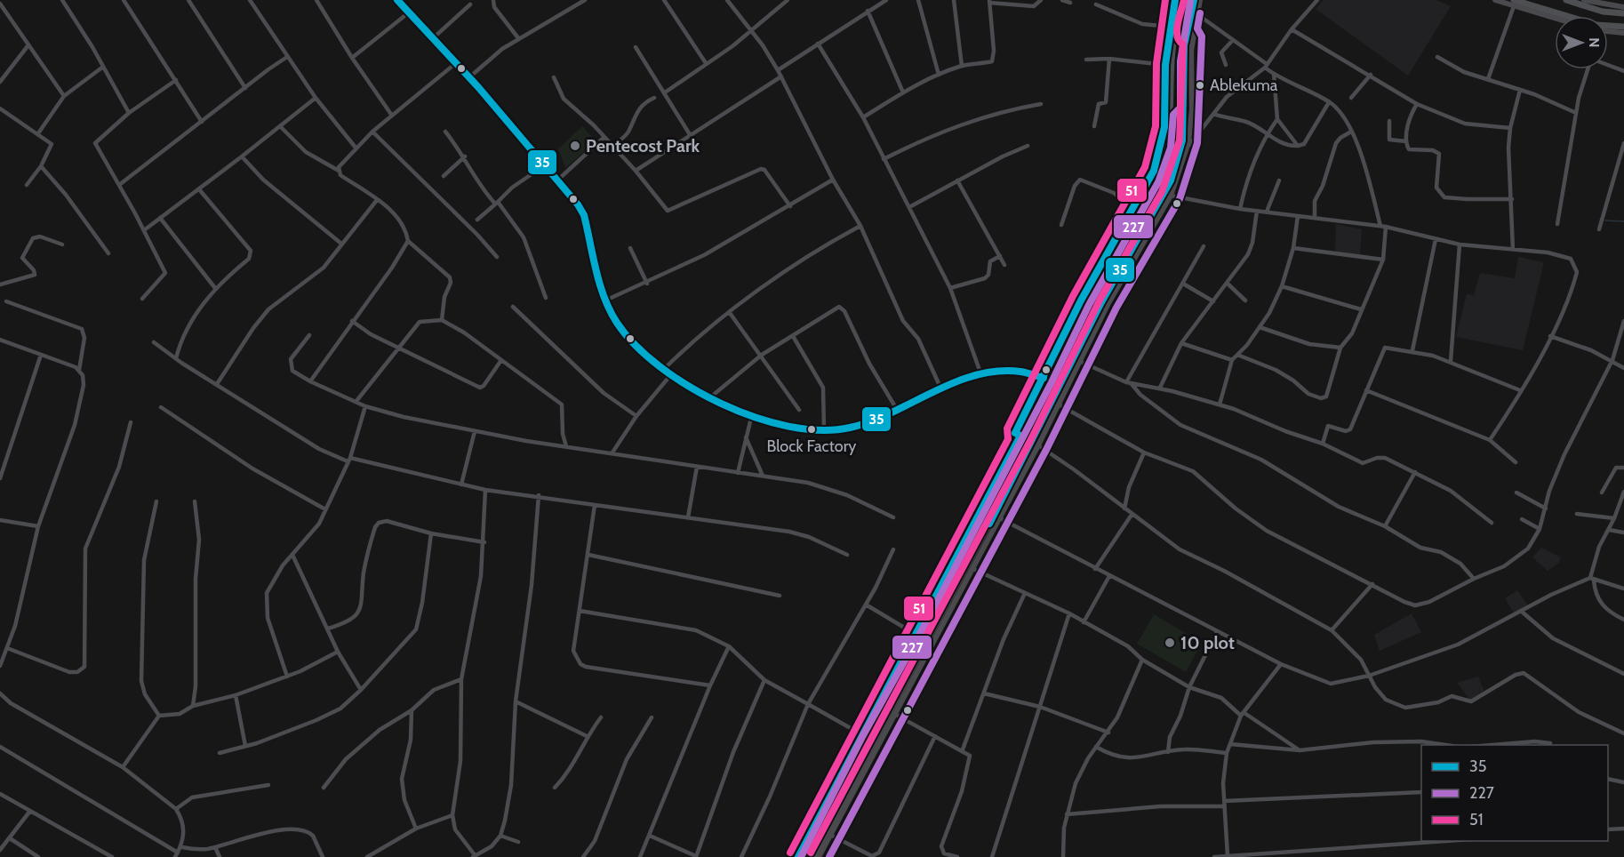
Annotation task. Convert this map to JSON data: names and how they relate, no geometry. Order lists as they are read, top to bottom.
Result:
{
  "places": [
    "Ablekuma",
    "Pentecost Park",
    "Block Factory",
    "10 plot"
  ],
  "lines": ["transit line 35", "transit line 51", "transit line 227"],
  "legend": ["35", "227", "51"],
  "north": "right"
}
